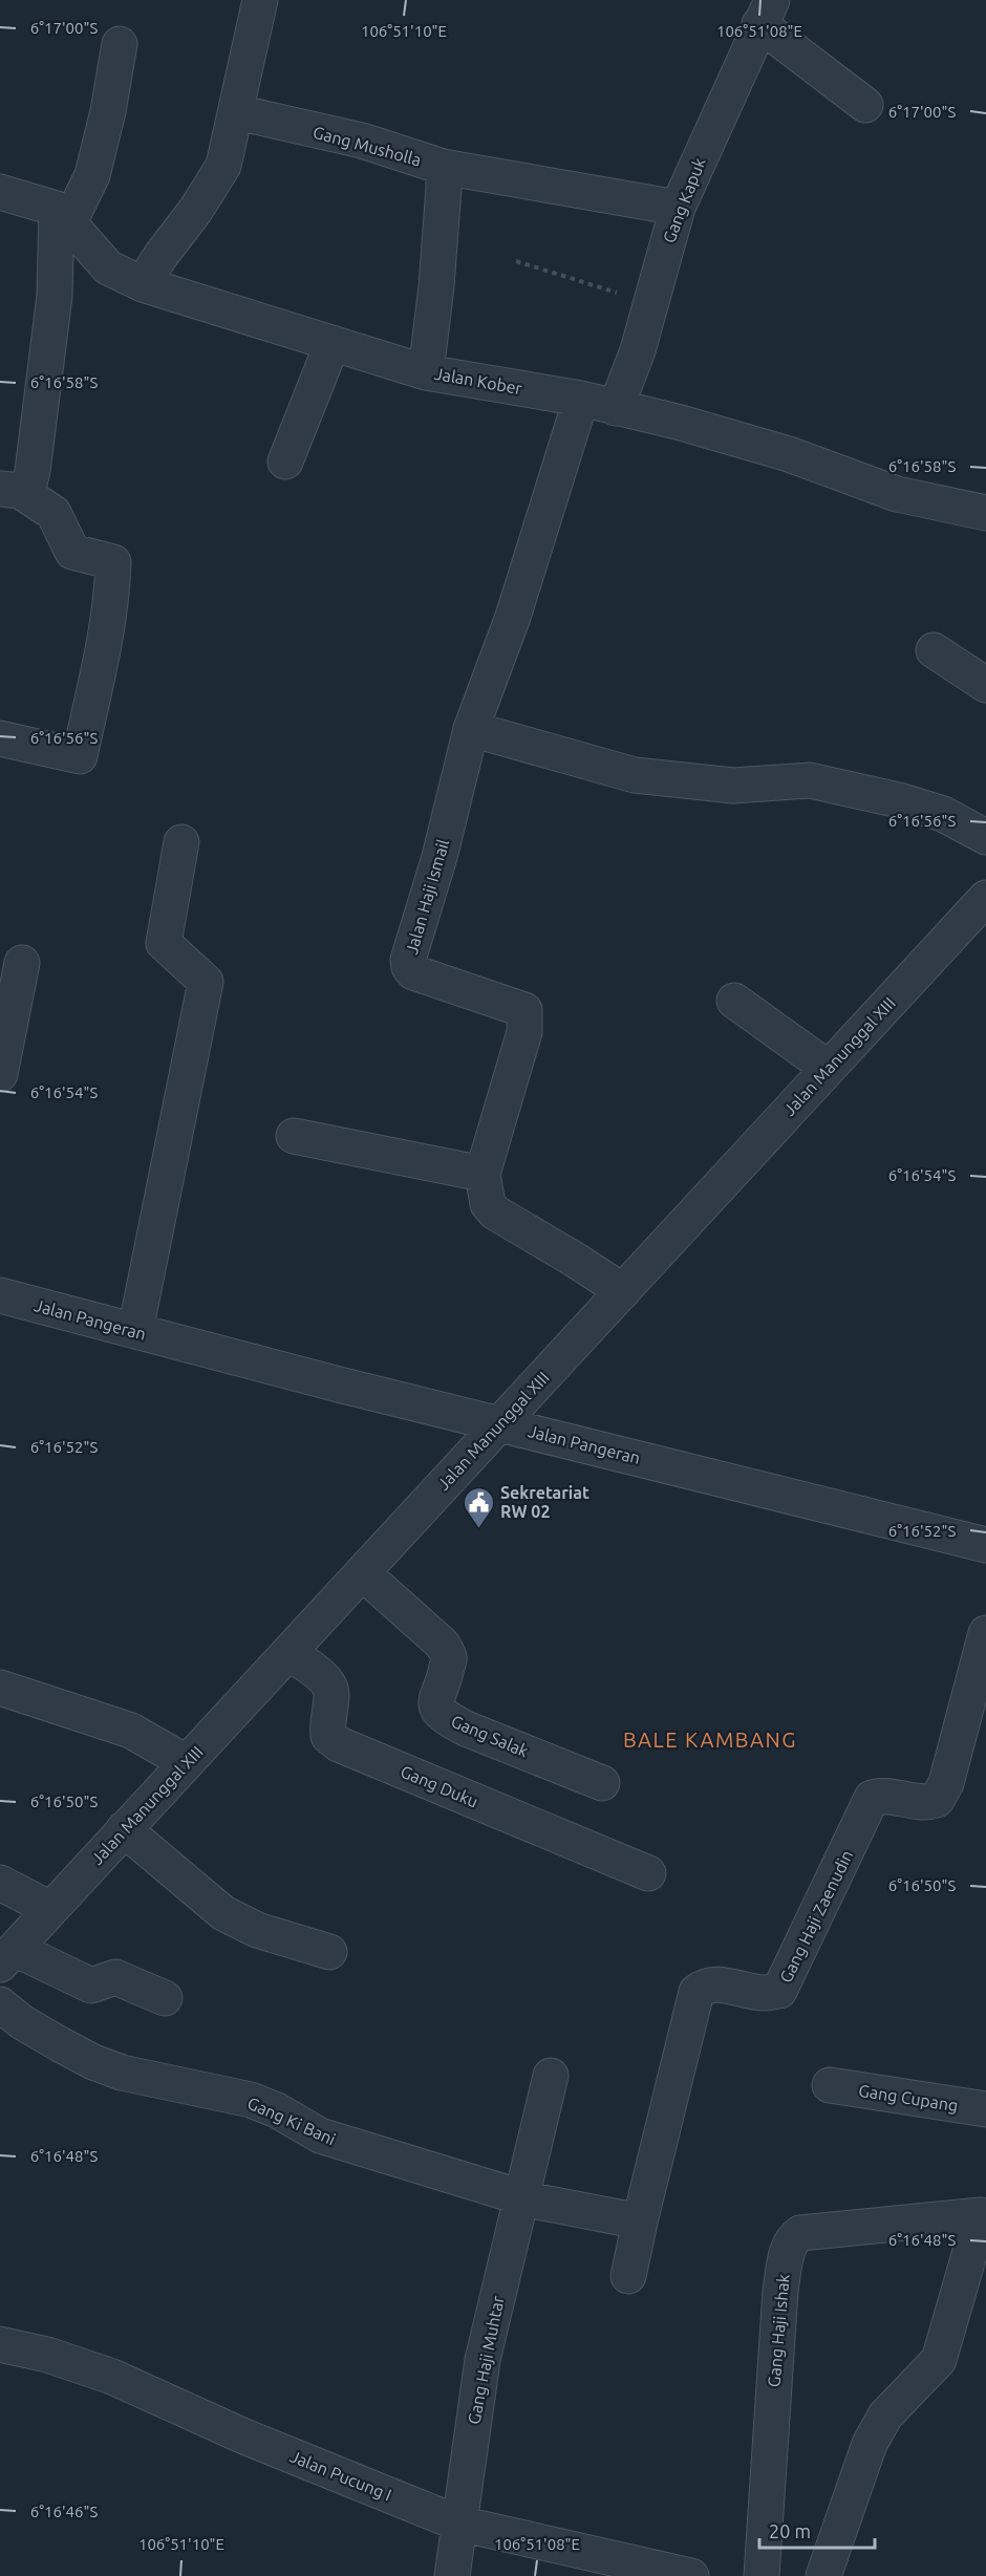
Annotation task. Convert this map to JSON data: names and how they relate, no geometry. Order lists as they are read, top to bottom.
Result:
{
  "streets": {
    "street": [
      "Gang Musholla",
      "Gang Kapuk",
      "Jalan Kober",
      "Jalan Haji Ismail",
      "Jalan Manunggal XIII",
      "Jalan Pangeran",
      "Gang Salak",
      "Gang Duku",
      "Gang Haji Zaenudin",
      "Gang Cupang",
      "Gang Ki Bani",
      "Gang Haji Ishak",
      "Gang Haji Muhtar",
      "Jalan Pucung I"
    ]
  },
  "crossings": [
    ["Gang Musholla", "Jalan Kober"],
    ["Gang Kapuk", "Jalan Kober"],
    ["Jalan Kober", "Jalan Haji Ismail"],
    ["Jalan Haji Ismail", "Jalan Manunggal XIII"],
    ["Jalan Manunggal XIII", "Jalan Pangeran"],
    ["Jalan Manunggal XIII", "Gang Salak"],
    ["Jalan Manunggal XIII", "Gang Duku"],
    ["Gang Ki Bani", "Gang Haji Muhtar"],
    ["Gang Haji Muhtar", "Jalan Pucung I"]
  ],
  "districts": ["BALE KAMBANG"],
  "places": {
    "public building": ["Sekretariat RW 02"]
  },
  "scale_bar": "20 m",
  "coordinates": [
    "6°17'00\"S",
    "106°51'10\"E",
    "106°51'08\"E",
    "6°16'58\"S",
    "6°16'56\"S",
    "6°16'54\"S",
    "6°16'52\"S",
    "6°16'50\"S",
    "6°16'48\"S",
    "6°16'46\"S"
  ]
}
